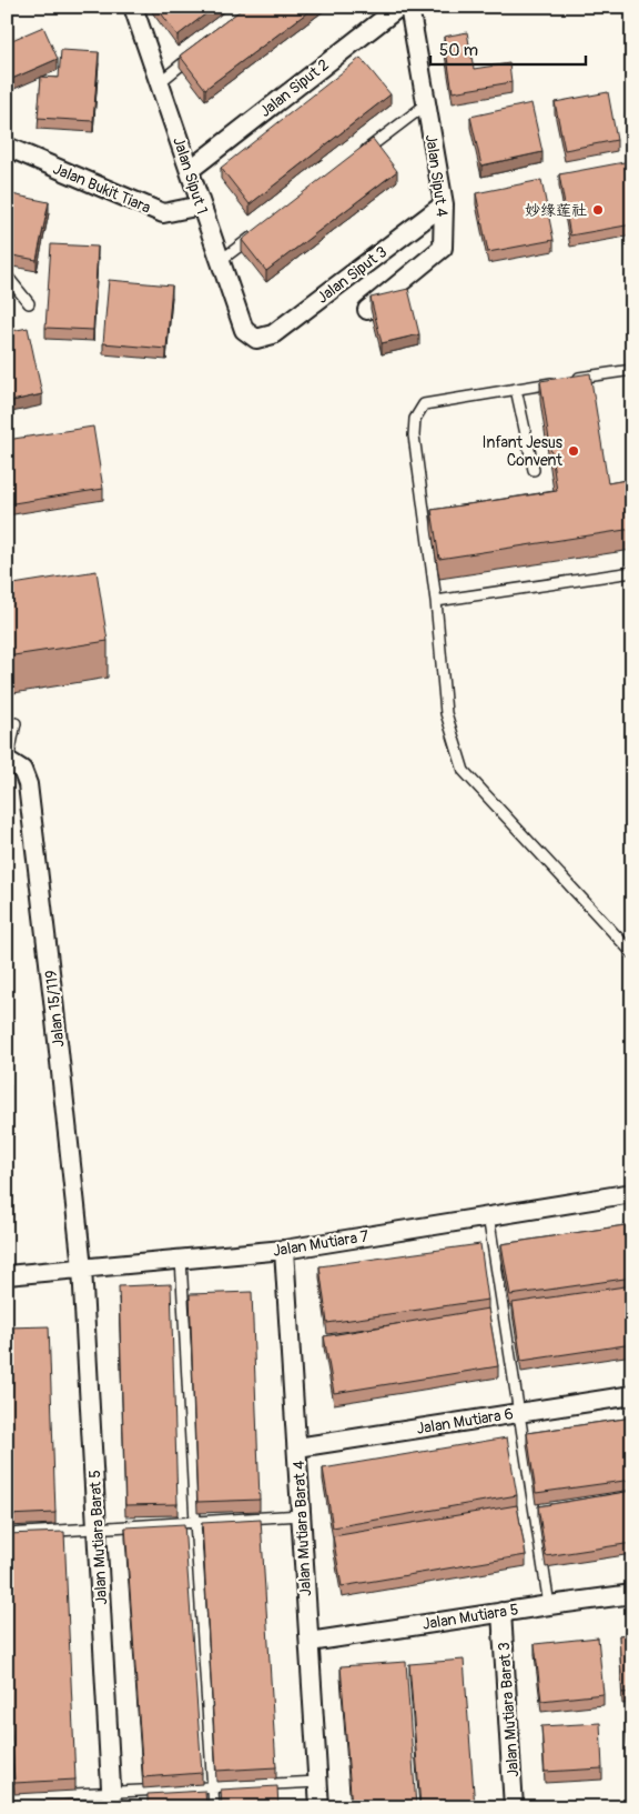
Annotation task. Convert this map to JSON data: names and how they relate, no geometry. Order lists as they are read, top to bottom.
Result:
{
  "streets": {
    "street": [
      "Jalan Siput 2",
      "Jalan Siput 1",
      "Jalan Siput 4",
      "Jalan Bukit Tiara",
      "Jalan Siput 3",
      "Jalan 15/119",
      "Jalan Mutiara 7",
      "Jalan Mutiara 6",
      "Jalan Mutiara Barat 4",
      "Jalan Mutiara Barat 5",
      "Jalan Mutiara 5",
      "Jalan Mutiara Barat 3"
    ]
  },
  "crossings": [
    ["Jalan Siput 2", "Jalan Siput 1"],
    ["Jalan Siput 1", "Jalan Bukit Tiara"],
    ["Jalan Siput 1", "Jalan Siput 3"],
    ["Jalan Siput 4", "Jalan Siput 3"],
    ["Jalan 15/119", "Jalan Mutiara 7"],
    ["Jalan 15/119", "Jalan Mutiara Barat 5"],
    ["Jalan Mutiara 7", "Jalan Mutiara Barat 4"],
    ["Jalan Mutiara 7", "Jalan Mutiara Barat 5"],
    ["Jalan Mutiara 6", "Jalan Mutiara Barat 4"],
    ["Jalan Mutiara Barat 4", "Jalan Mutiara 5"],
    ["Jalan Mutiara 5", "Jalan Mutiara Barat 3"]
  ],
  "places": ["妙缘莲社", "Infant Jesus Convent"],
  "scale_bar": "50 m"
}
